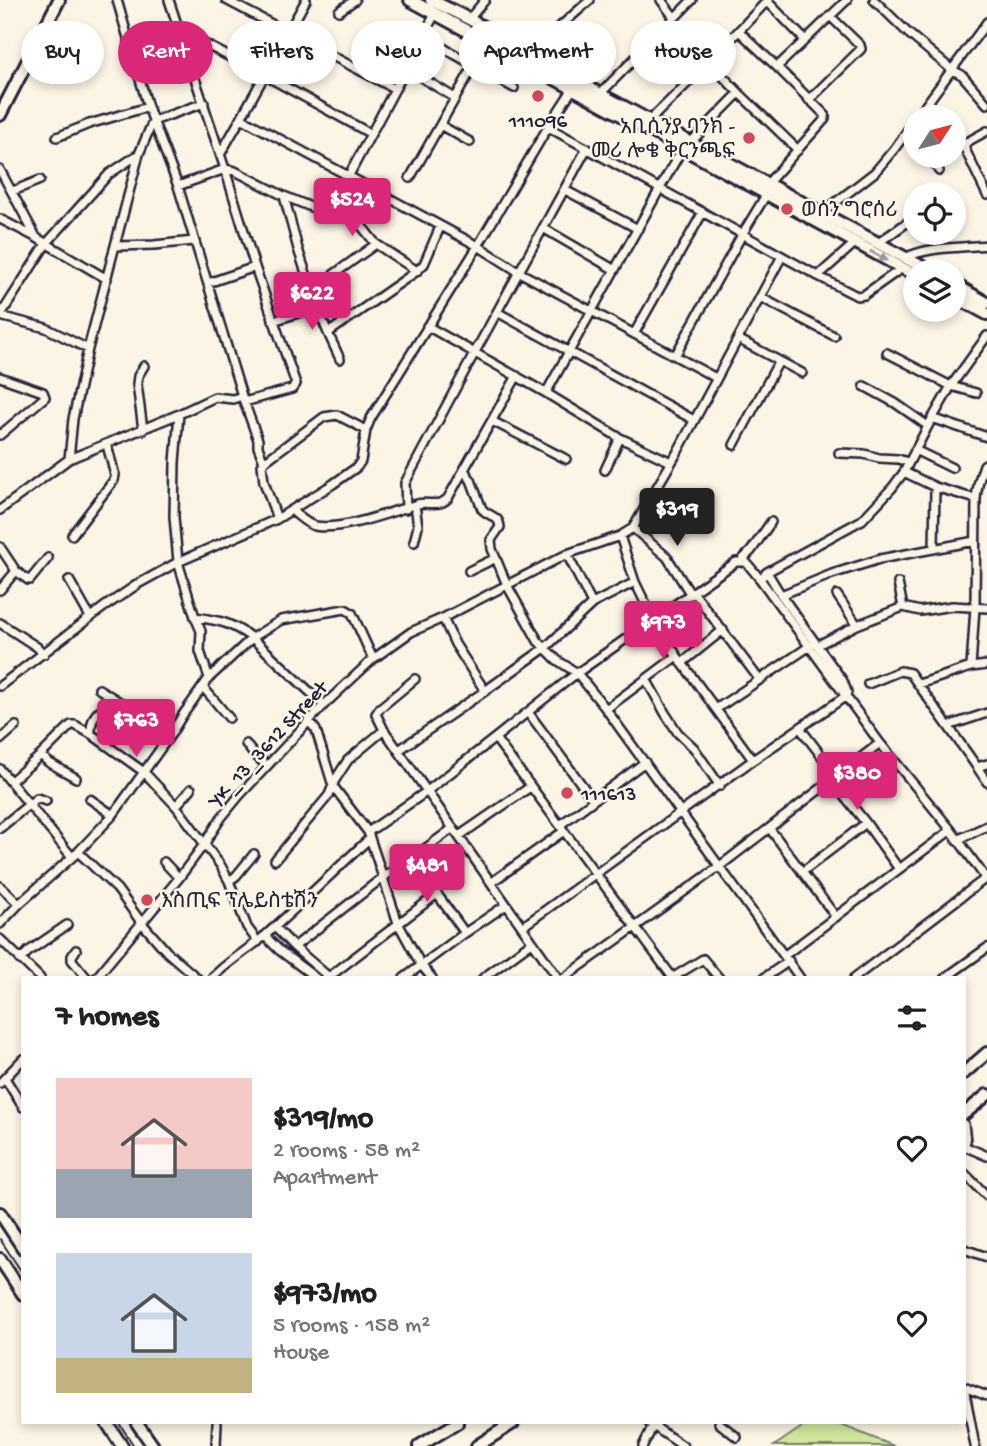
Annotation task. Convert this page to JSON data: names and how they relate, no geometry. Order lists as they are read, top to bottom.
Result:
{
  "streets": {
    "street": ["YK_13_3612 Street"]
  },
  "places": [
    "111096",
    "አቢሲንያ ባንክ - መሪ ሎቄ ቅርንጫፍ",
    "ወሰን ግሮሰሪ",
    "111613",
    "እስጢፍ ፕሌይስቴሽን"
  ],
  "north": "top right",
  "page": {
    "chip": [
      "Buy",
      "Rent",
      "Filters",
      "New",
      "Apartment",
      "House"
    ],
    "price": [
      "$524",
      "$622",
      "$319",
      "$973",
      "$763",
      "$380",
      "$481"
    ],
    "heading": "7 homes",
    "list": [
      {
        "name": "$319/mo",
        "note": "2 rooms · 58 m² · Apartment"
      },
      {
        "name": "$973/mo",
        "note": "5 rooms · 158 m² · House"
      }
    ]
  }
}
